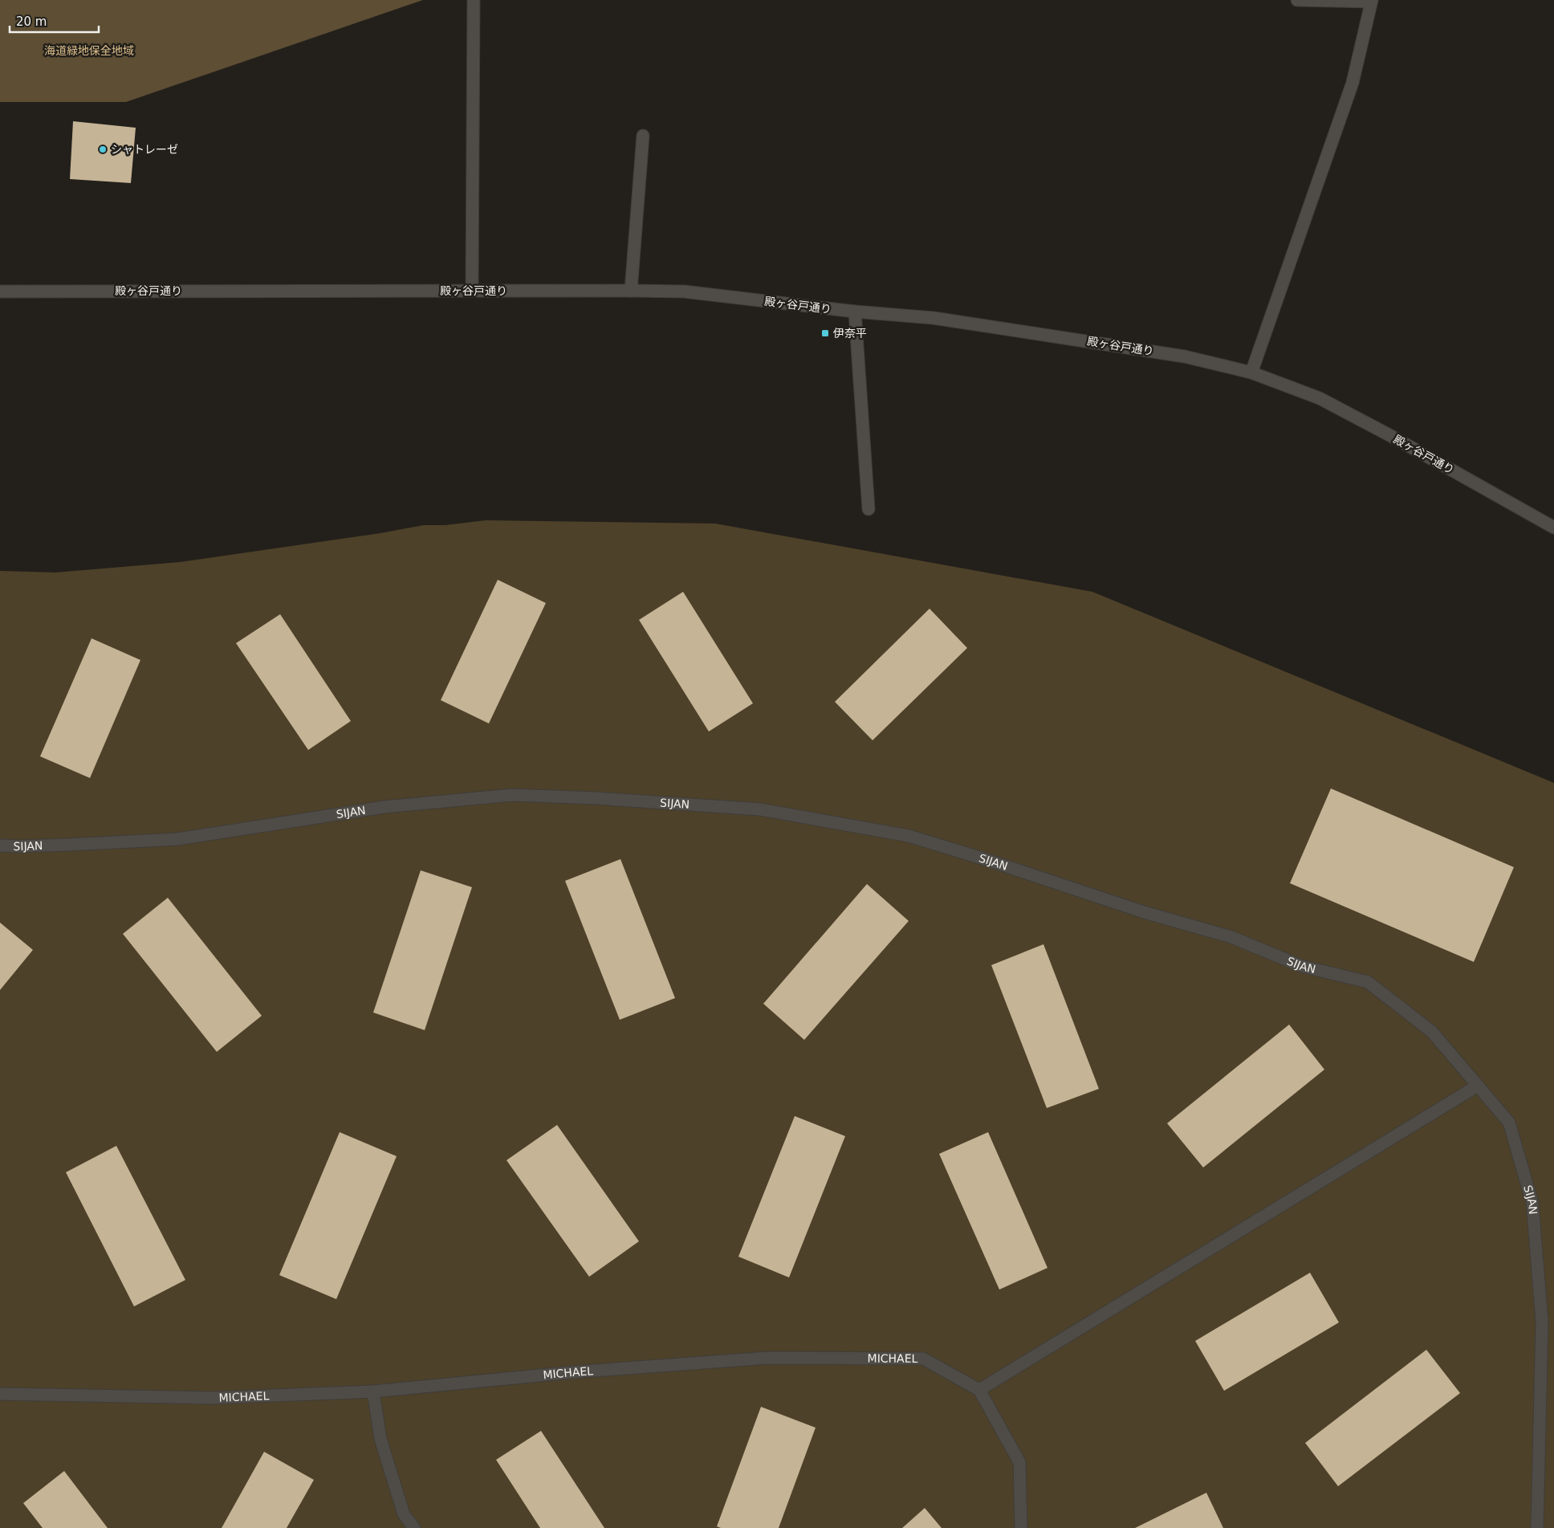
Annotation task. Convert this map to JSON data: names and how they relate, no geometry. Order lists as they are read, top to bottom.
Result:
{
  "streets": {
    "street": ["殿ヶ谷戸通り", "SIJAN", "MICHAEL"]
  },
  "parks": ["海道緑地保全地域"],
  "places": {
    "other": ["シャトレーゼ"],
    "transit": ["伊奈平"]
  },
  "scale_bar": "20 m"
}
